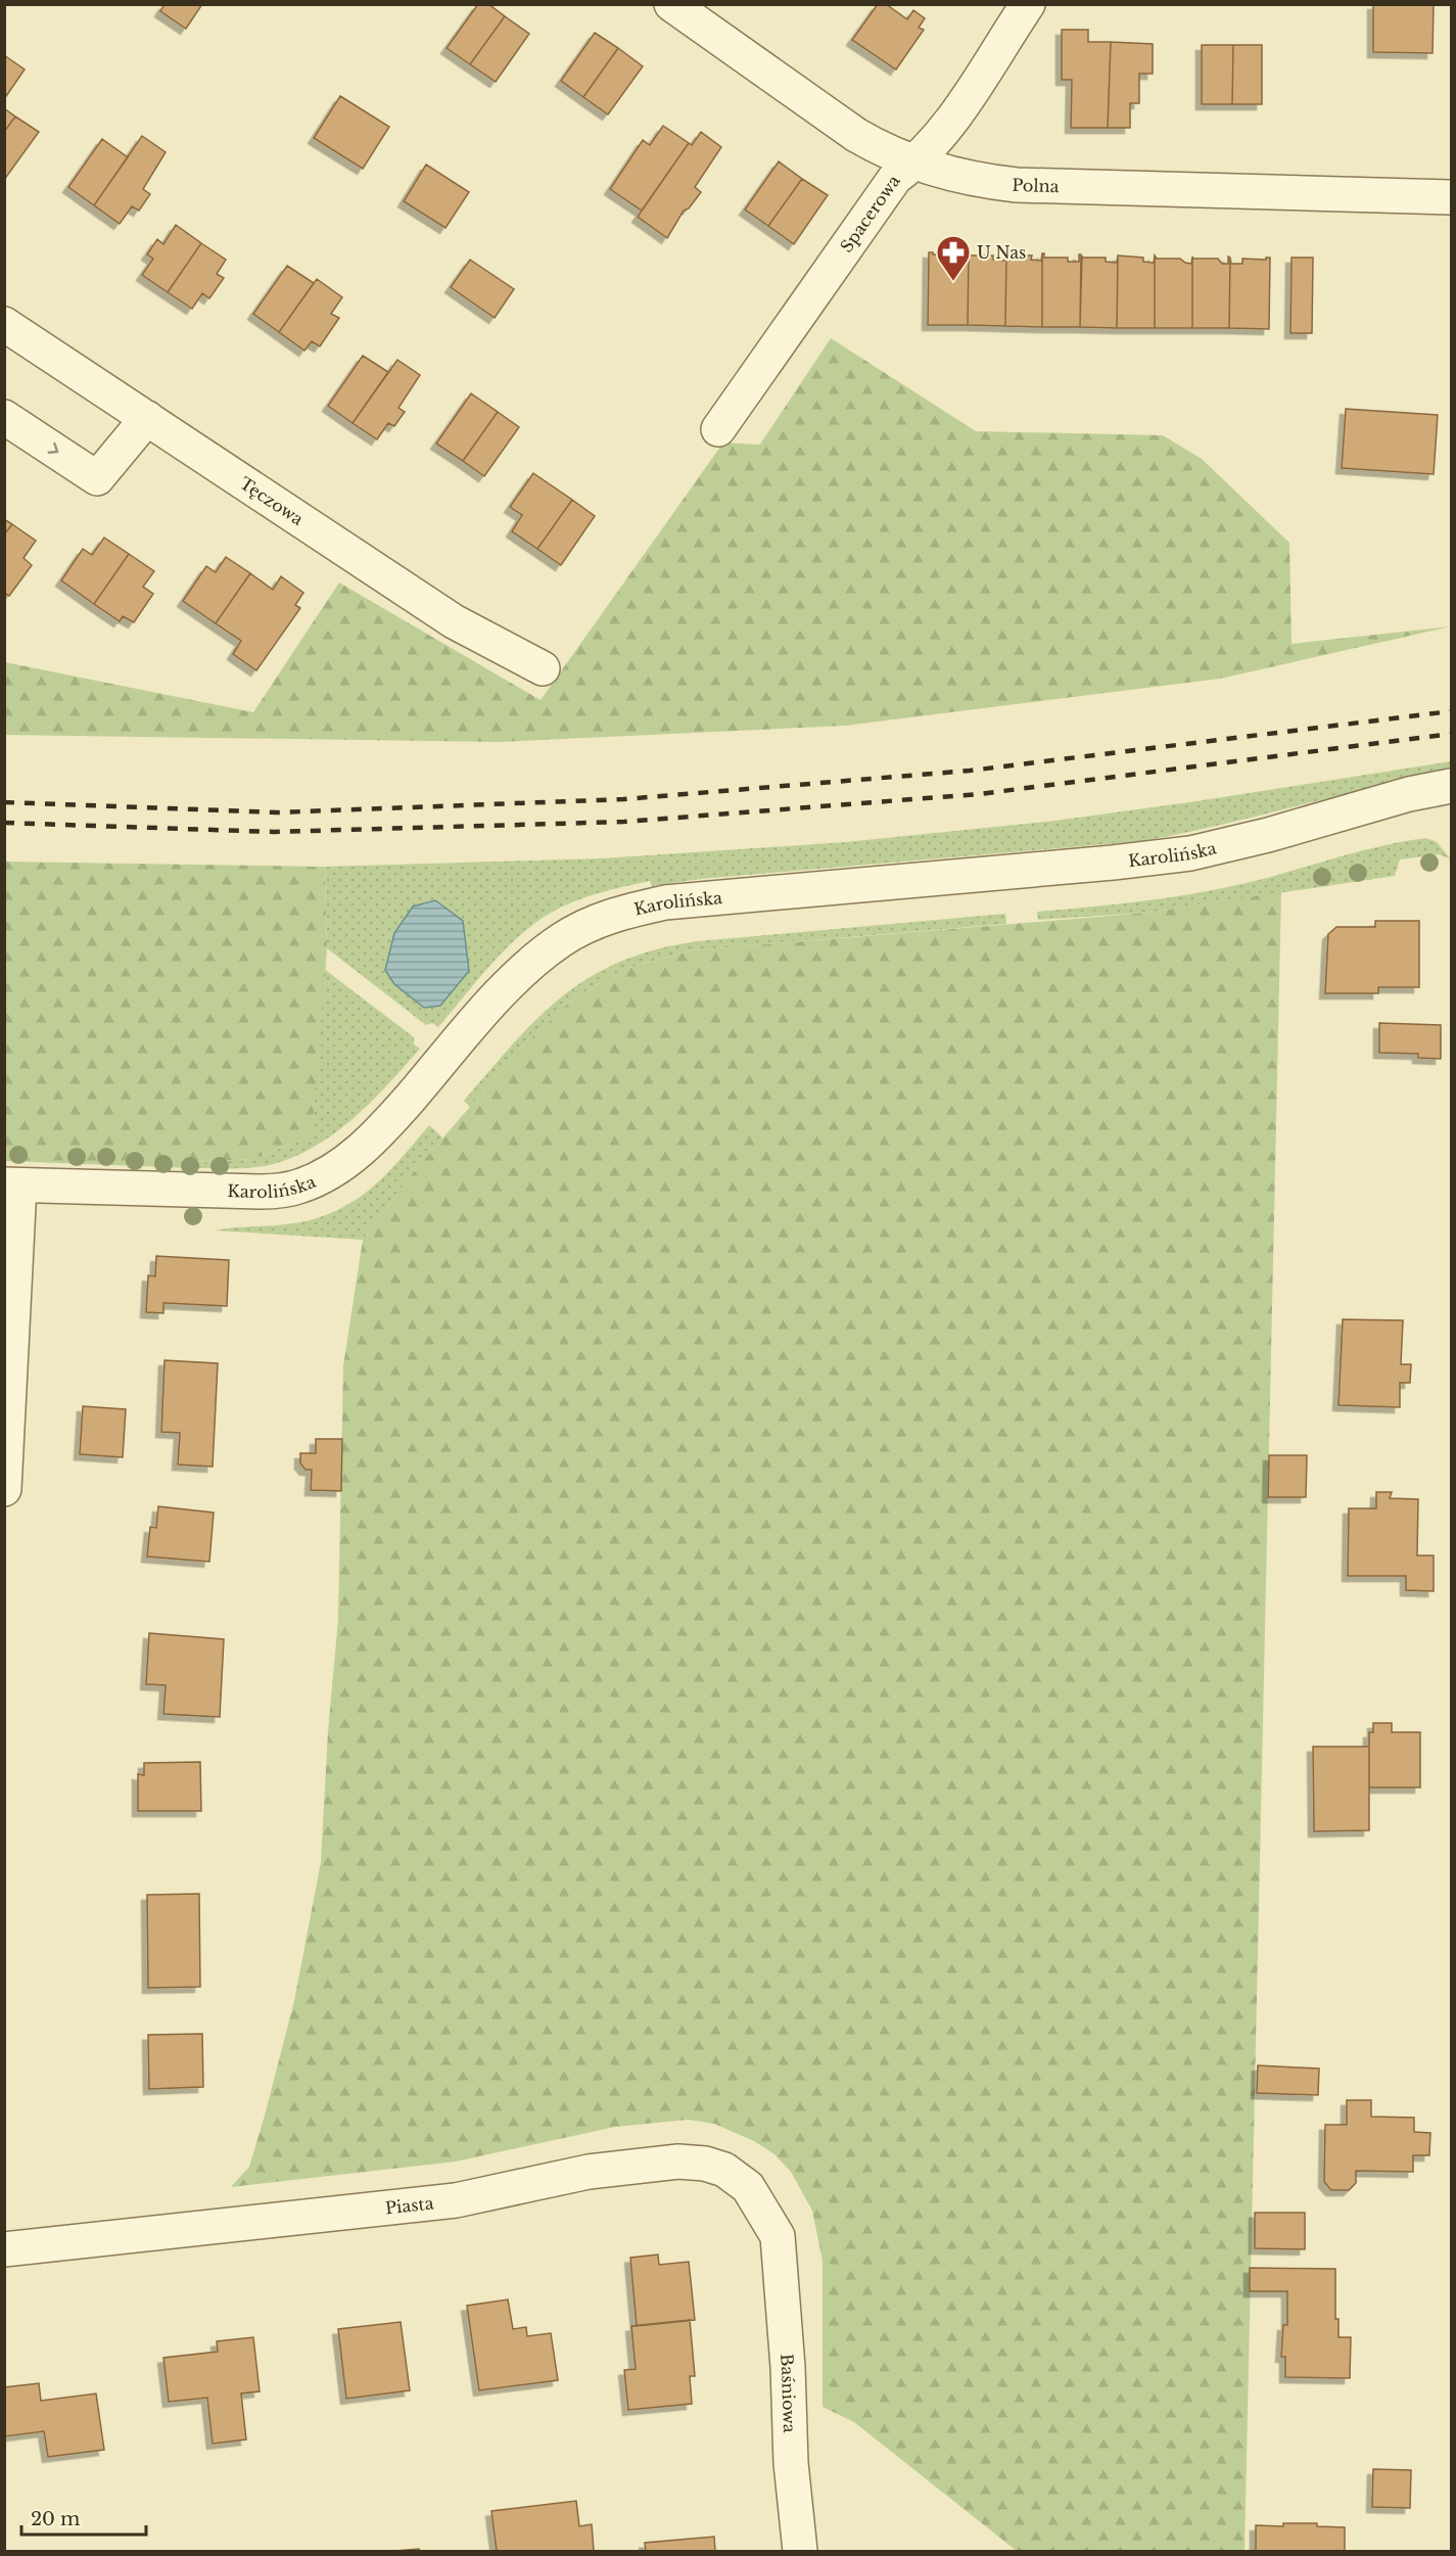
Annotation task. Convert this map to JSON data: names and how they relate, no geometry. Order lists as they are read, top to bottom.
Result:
{
  "streets": {
    "street": [
      "Polna",
      "Spacerowa",
      "Tęczowa",
      "Karolińska",
      "Piasta",
      "Baśniowa"
    ]
  },
  "crossings": [
    ["Polna", "Spacerowa"],
    ["Piasta", "Baśniowa"]
  ],
  "places": {
    "pharmacy": ["U Nas"]
  },
  "scale_bar": "20 m"
}
